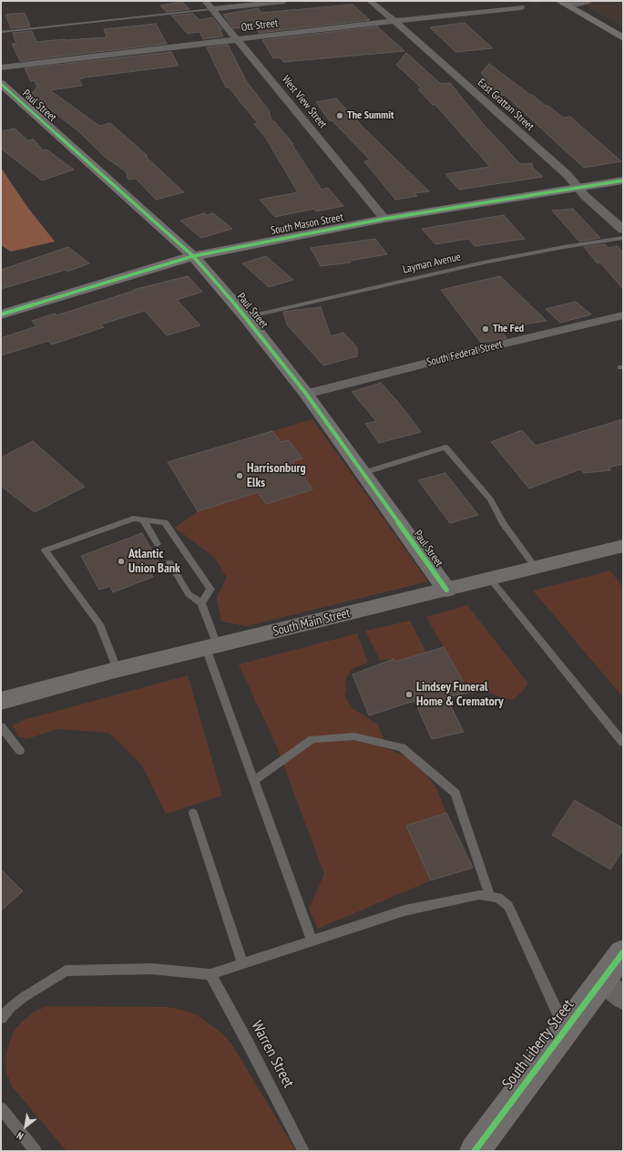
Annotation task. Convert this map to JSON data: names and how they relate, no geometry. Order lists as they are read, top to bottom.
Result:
{
  "streets": {
    "main road": ["South Main Street", "South Liberty Street"],
    "street": [
      "Ott Street",
      "West View Street",
      "East Grattan Street",
      "Paul Street",
      "South Mason Street",
      "South Federal Street"
    ],
    "lane": ["Layman Avenue", "Warren Street"]
  },
  "crossings": [
    ["Ott Street", "West View Street"],
    ["Ott Street", "East Grattan Street"],
    ["West View Street", "South Mason Street"],
    ["East Grattan Street", "South Mason Street"],
    ["Paul Street", "South Mason Street"],
    ["Paul Street", "Layman Avenue"],
    ["Paul Street", "South Federal Street"],
    ["Paul Street", "South Main Street"]
  ],
  "places": [
    "The Summit",
    "The Fed",
    "Harrisonburg Elks",
    "Atlantic Union Bank",
    "Lindsey Funeral Home & Crematory"
  ],
  "north": "bottom left"
}
